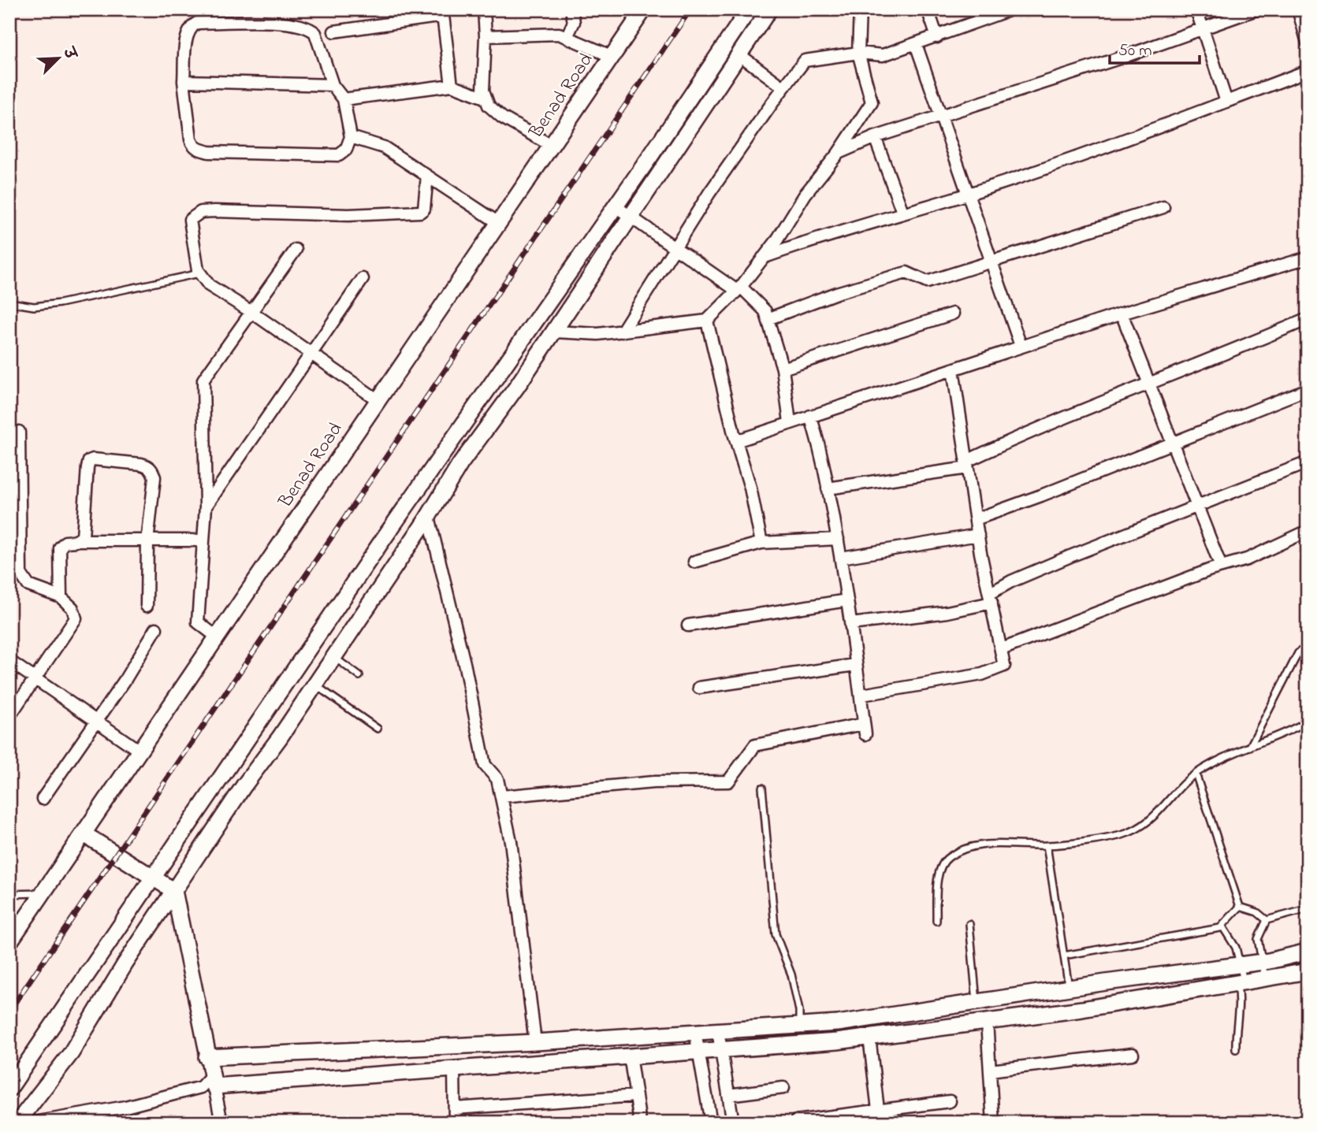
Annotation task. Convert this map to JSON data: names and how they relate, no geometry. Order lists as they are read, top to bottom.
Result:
{
  "streets": {
    "street": ["Benad Road"]
  },
  "scale_bar": "50 m",
  "north": "top right"
}
